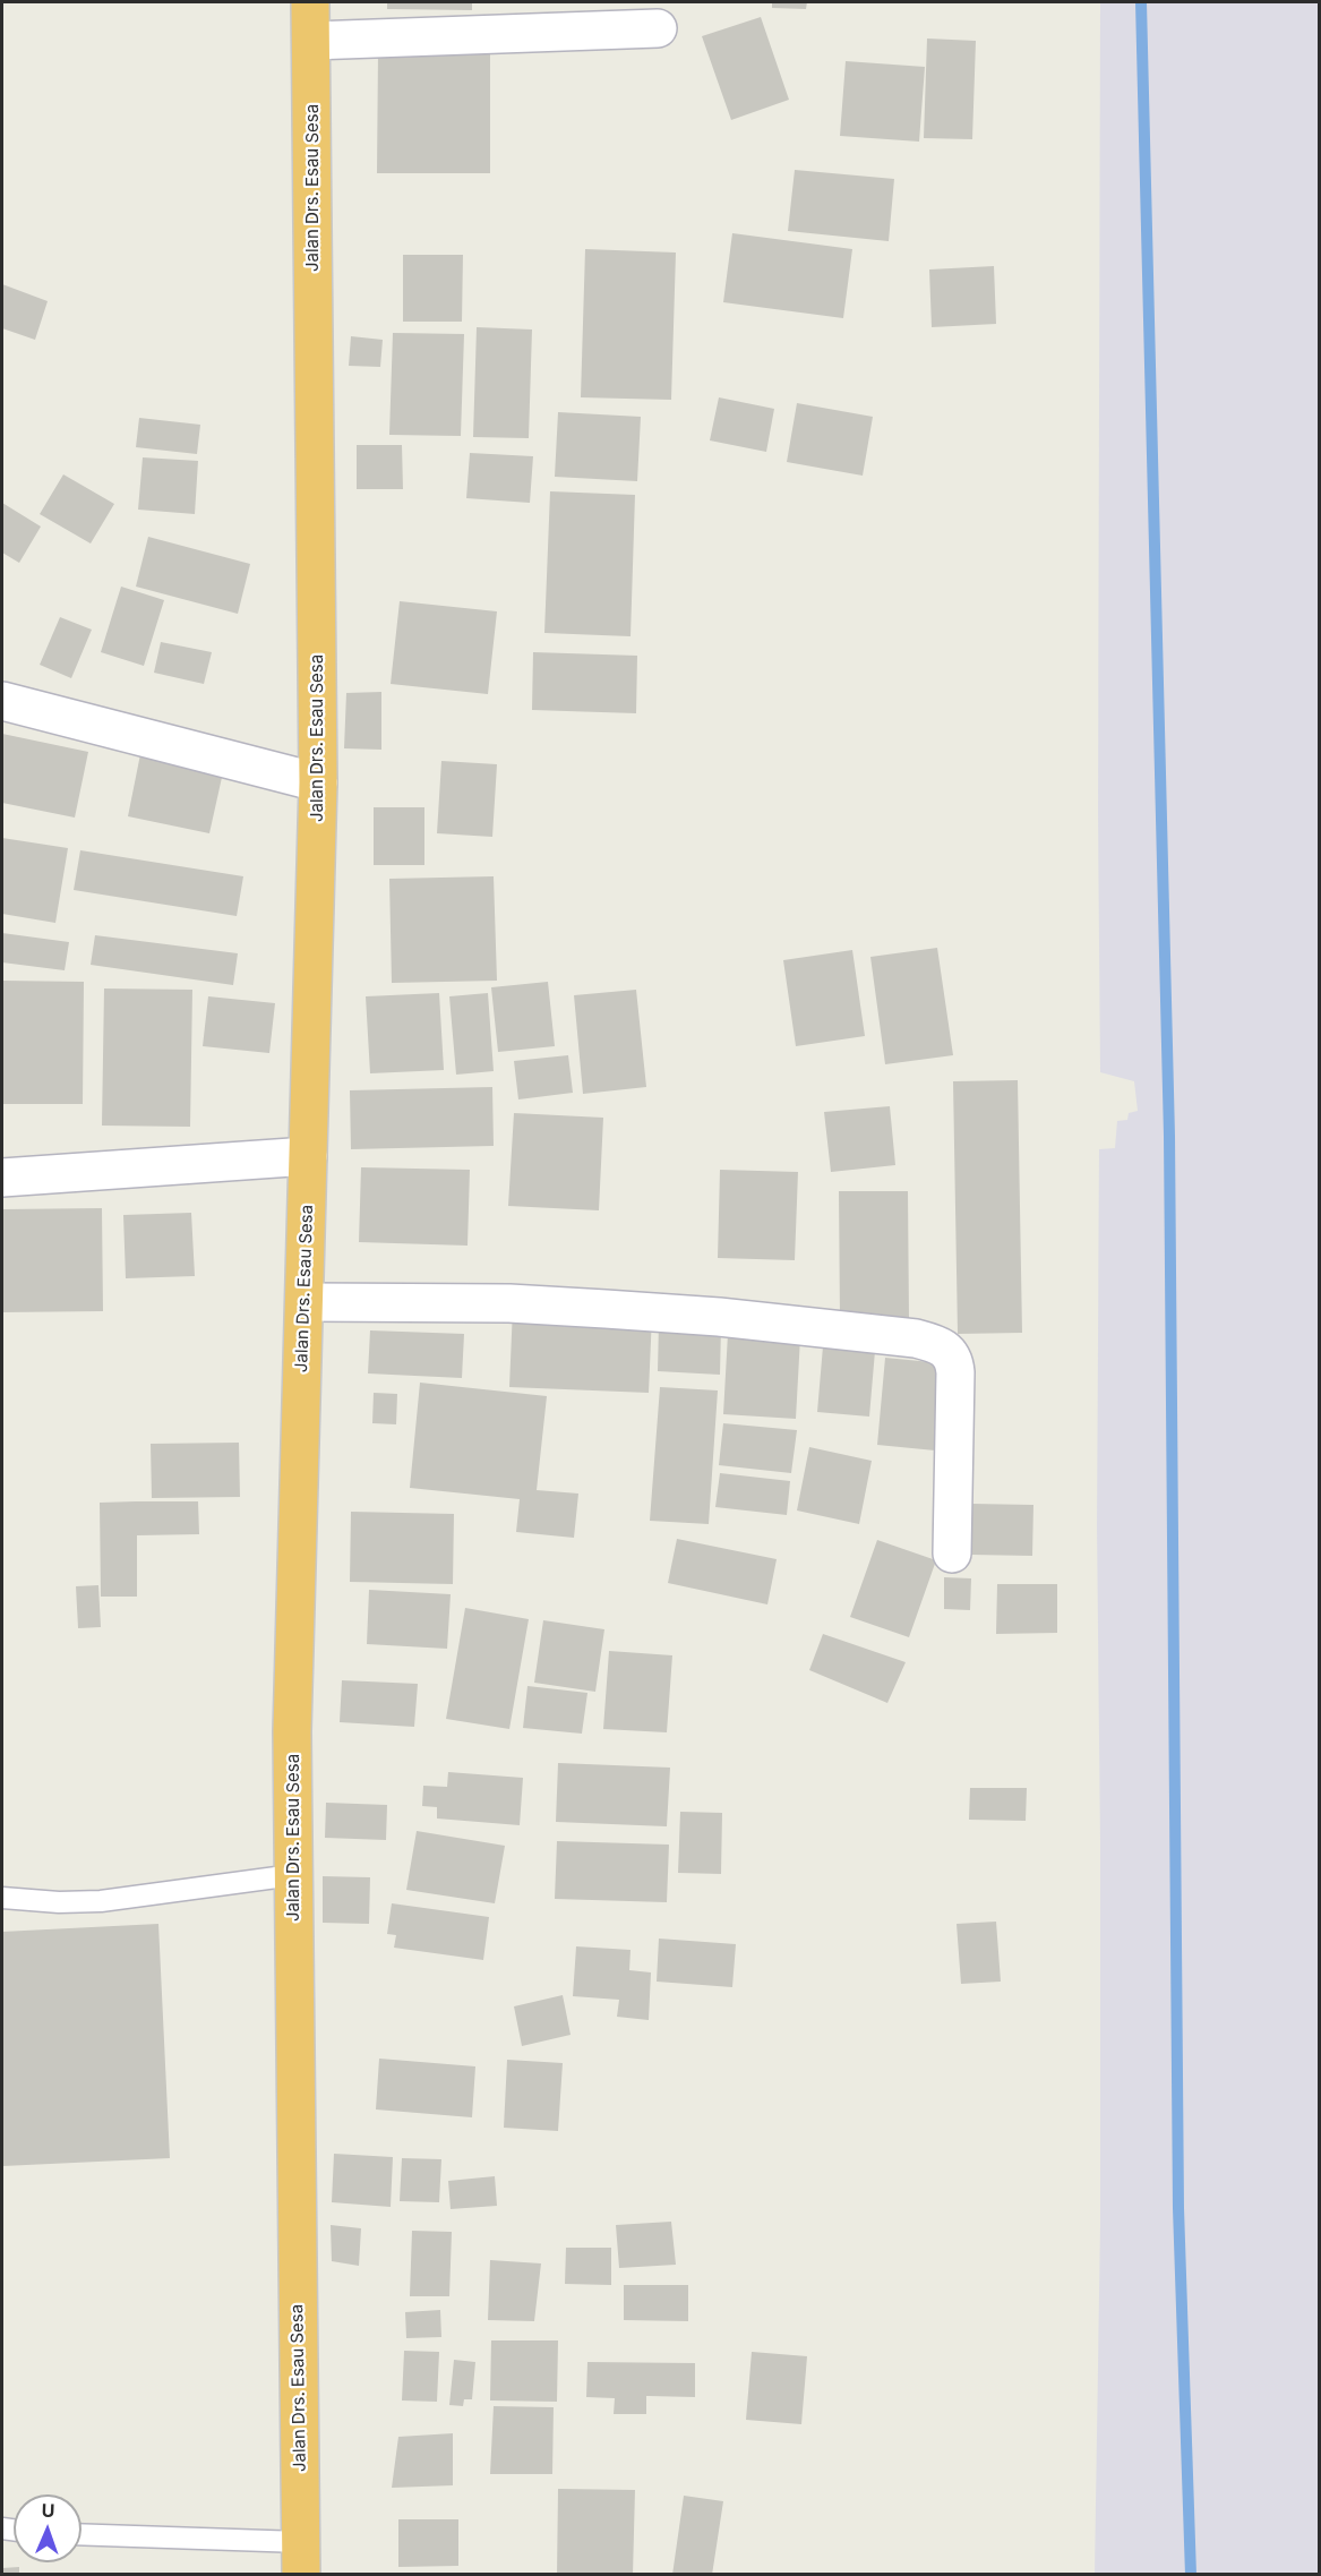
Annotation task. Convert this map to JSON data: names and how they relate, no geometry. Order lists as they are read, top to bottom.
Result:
{
  "streets": {
    "highway": ["Jalan Drs. Esau Sesa"]
  },
  "north": "top"
}
